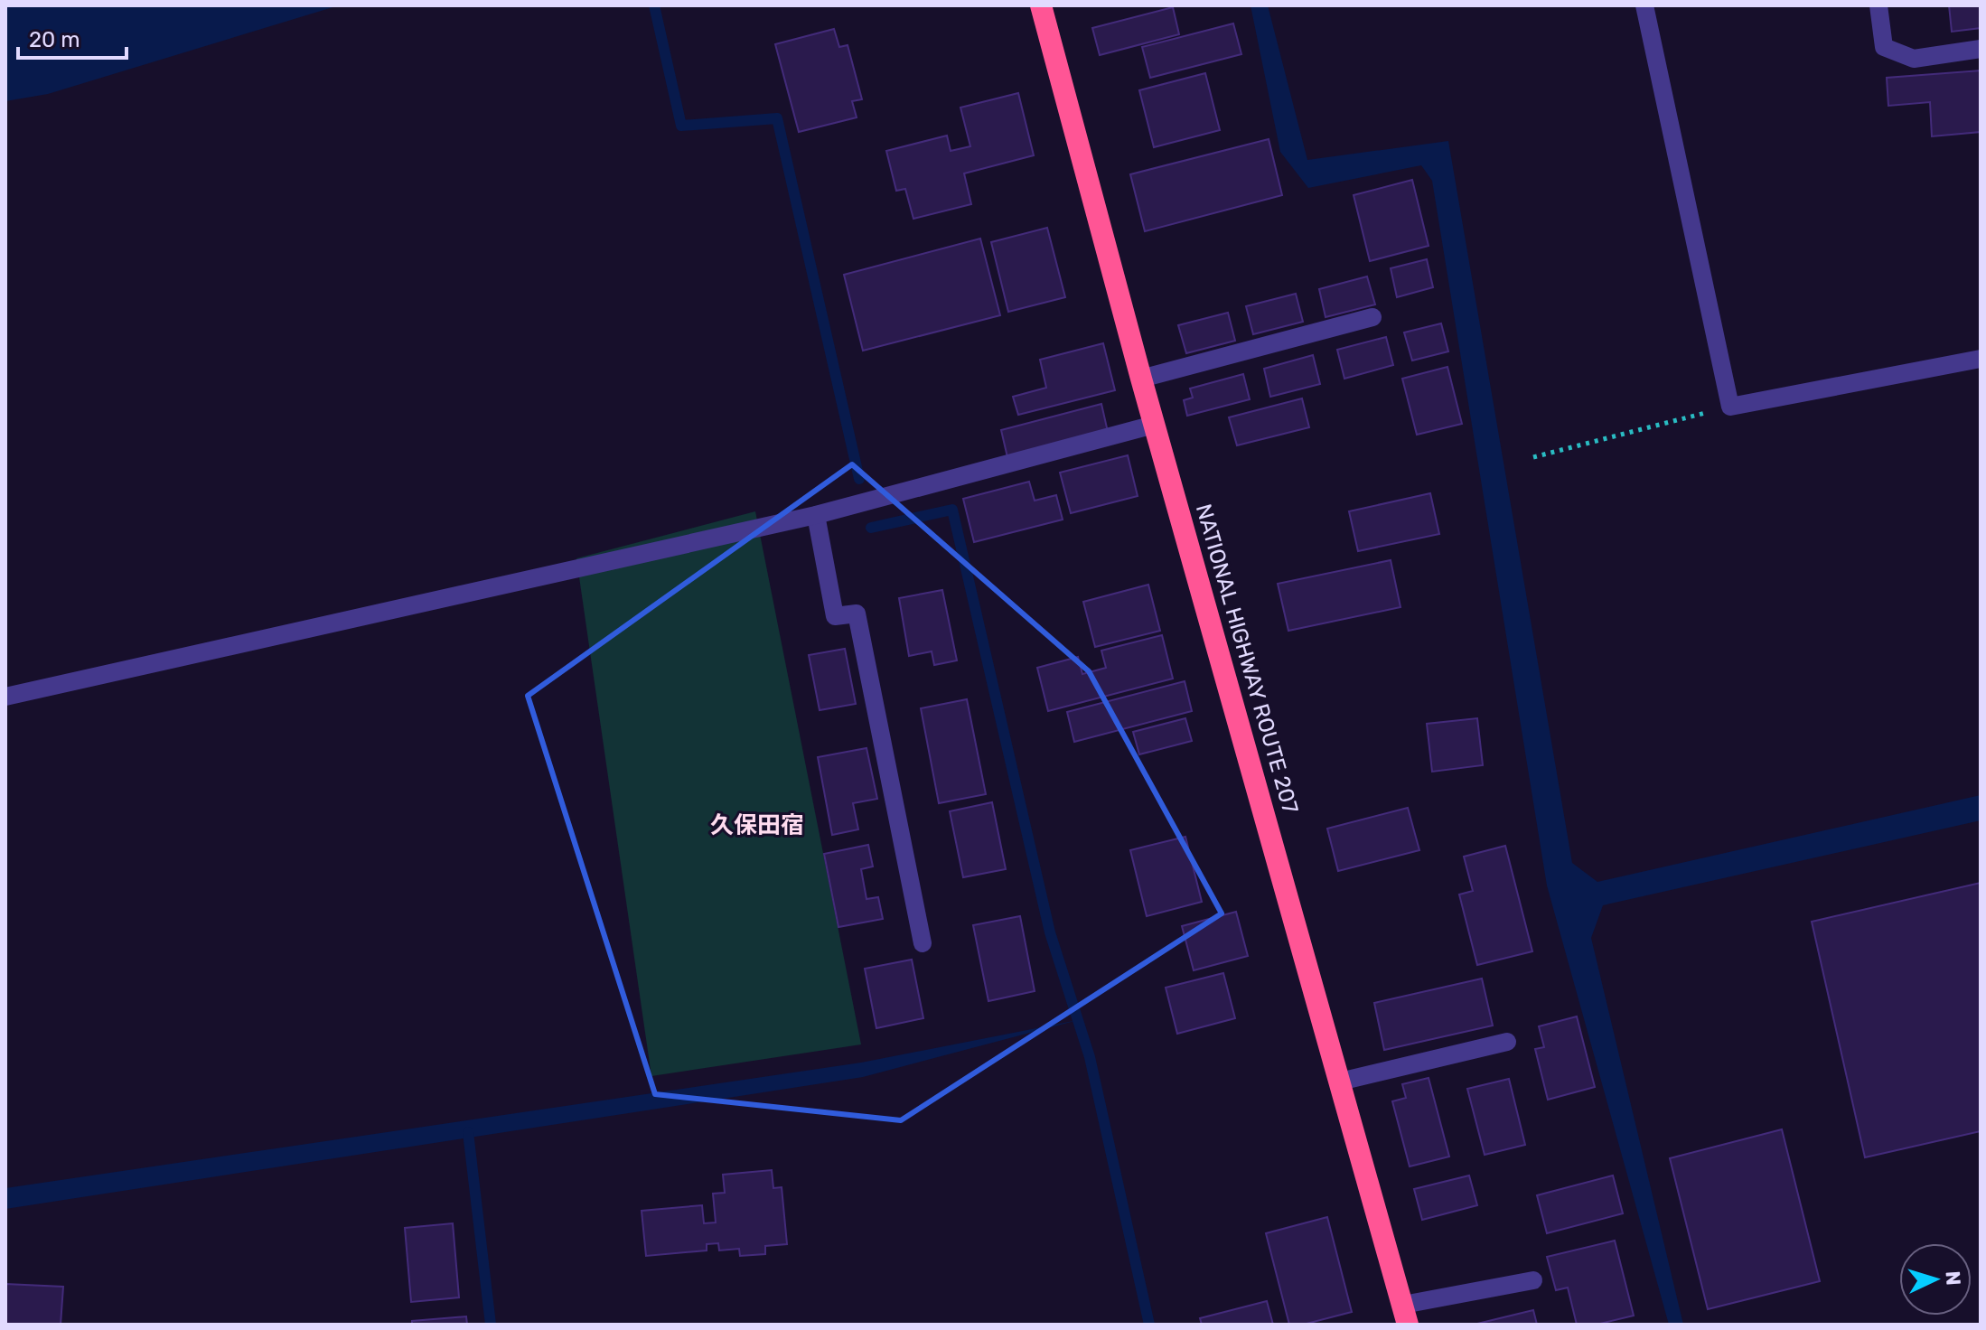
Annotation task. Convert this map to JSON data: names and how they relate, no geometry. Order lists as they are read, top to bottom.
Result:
{
  "streets": {
    "highway": ["NATIONAL HIGHWAY ROUTE 207"]
  },
  "districts": ["久保田宿"],
  "scale_bar": "20 m",
  "north": "right"
}
